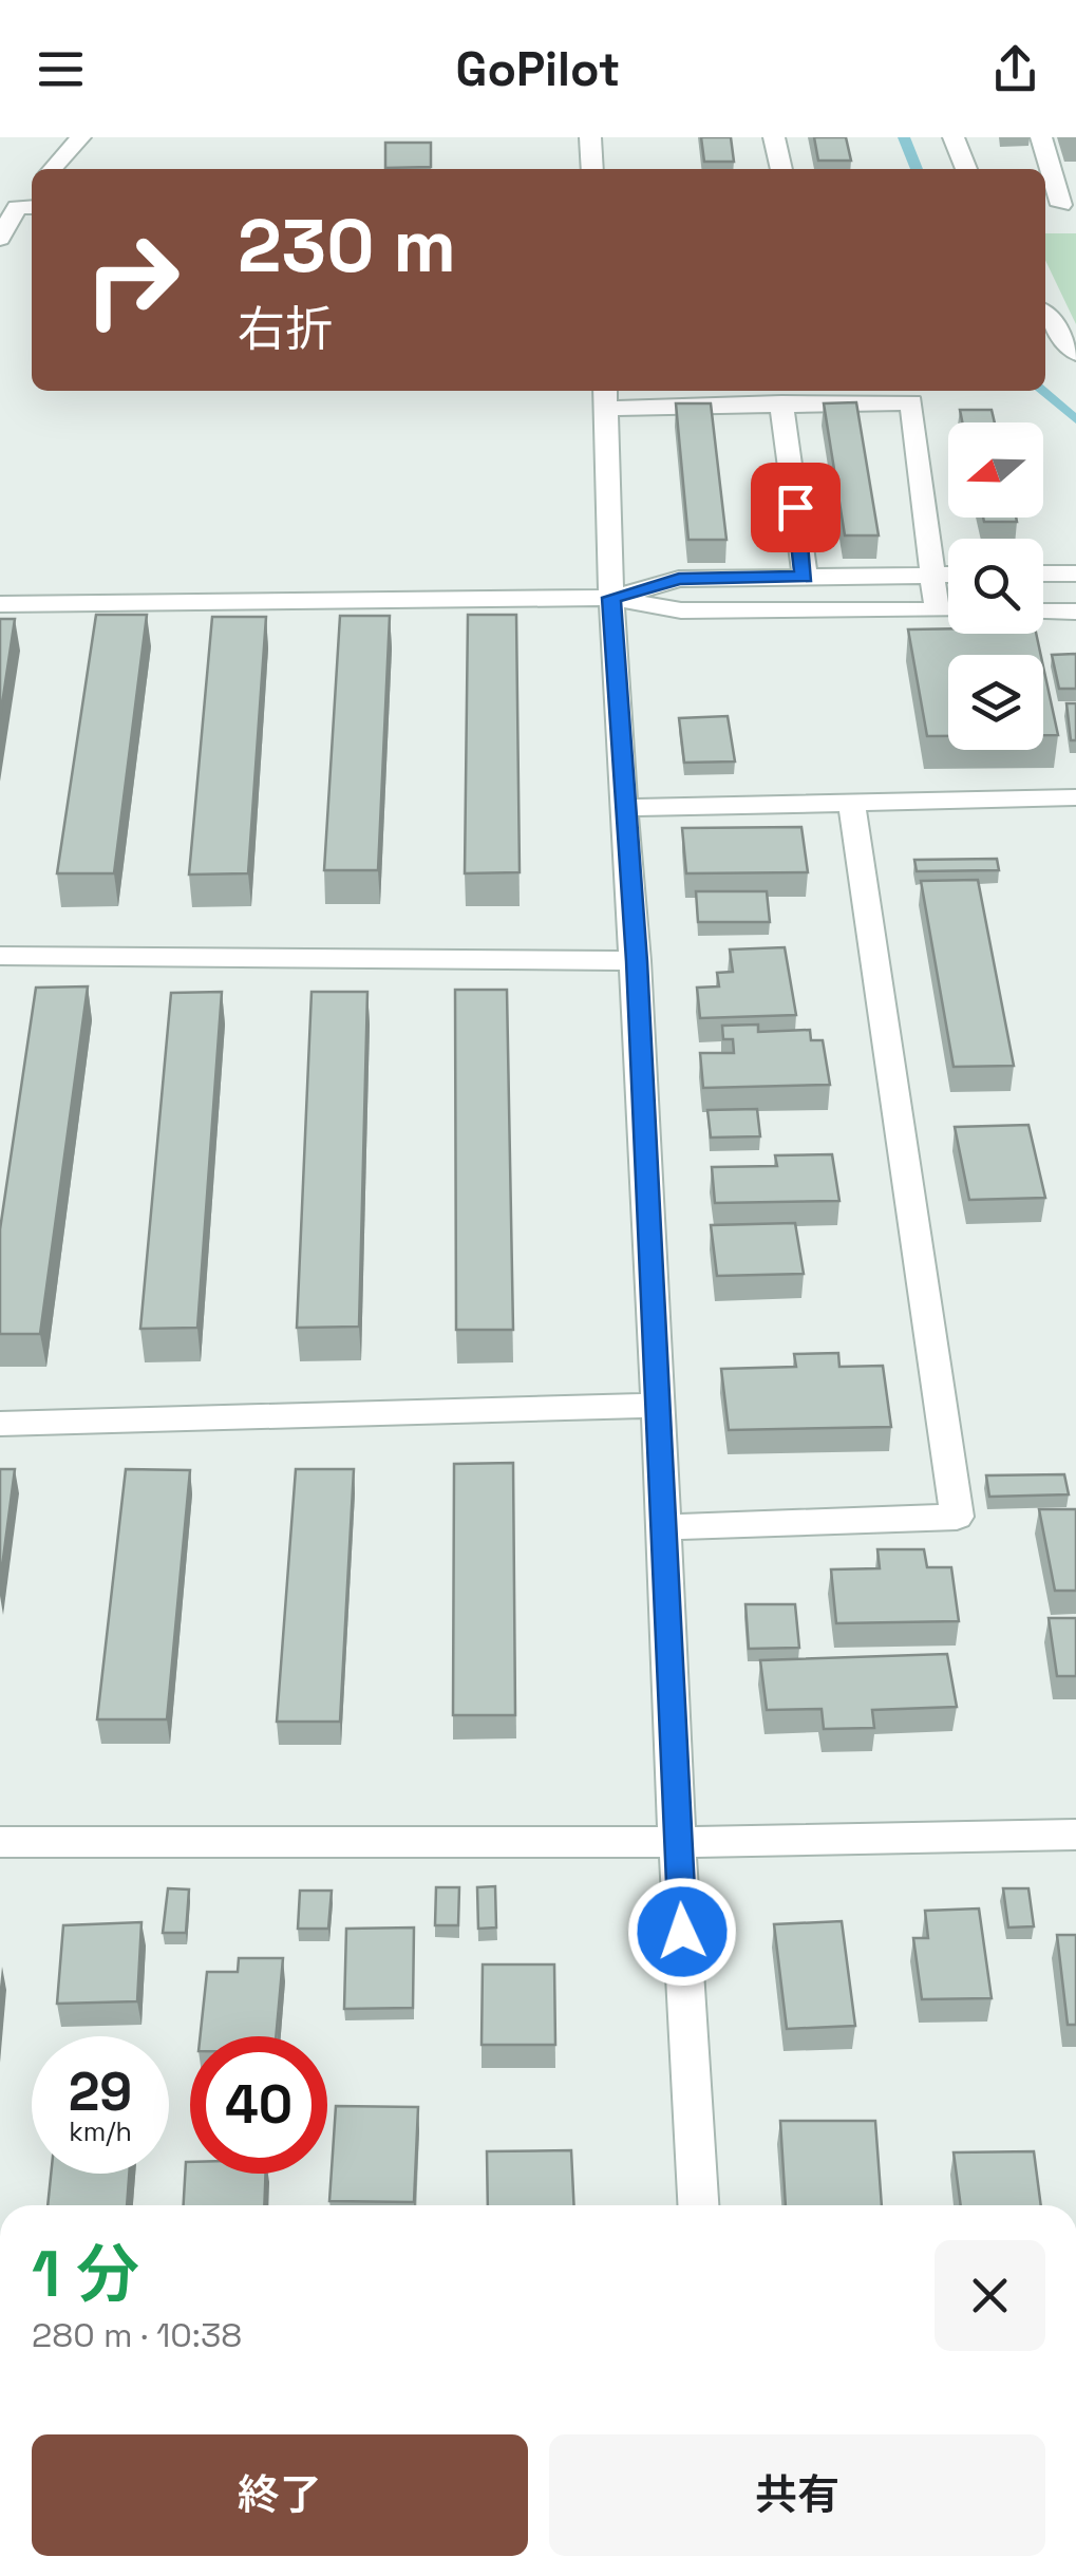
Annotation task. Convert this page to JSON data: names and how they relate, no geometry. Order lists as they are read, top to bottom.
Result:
{
  "north": "left",
  "page": {
    "header": "GoPilot",
    "turn": ["230 m", "右折"],
    "speed": "29 km/h",
    "limit": "40",
    "heading": ["1 分", "280 m · 10:38"],
    "buttons": ["終了", "共有"]
  }
}
